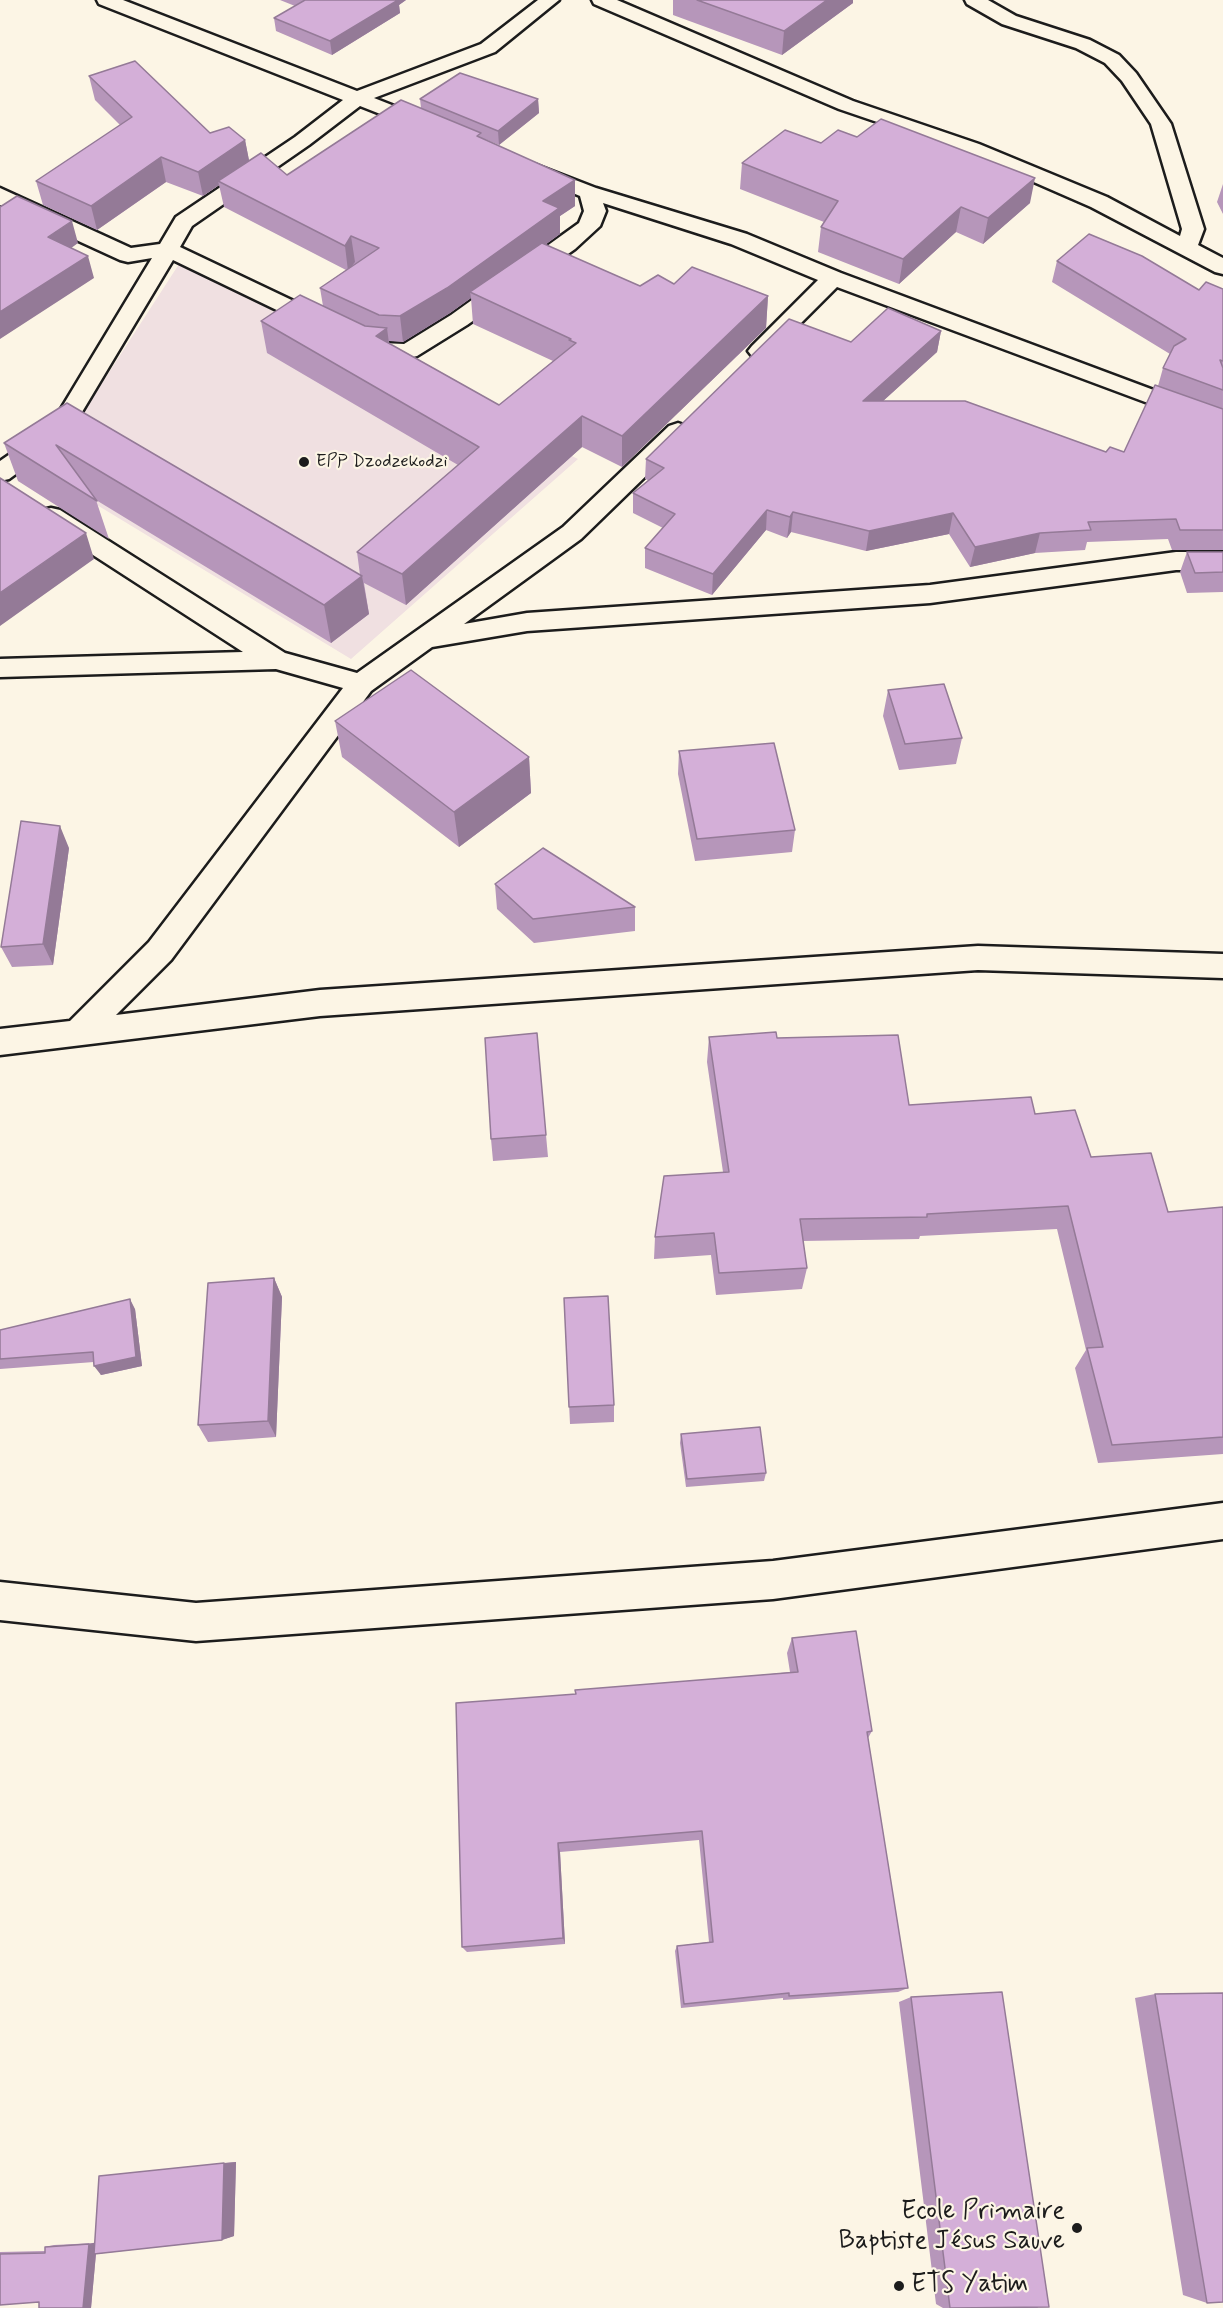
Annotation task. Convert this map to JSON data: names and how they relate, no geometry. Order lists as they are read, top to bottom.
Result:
{
  "places": ["EPP Dzodzekodzi", "Ecole Primaire Baptiste Jésus Sauve", "ETS Yatim"]
}
